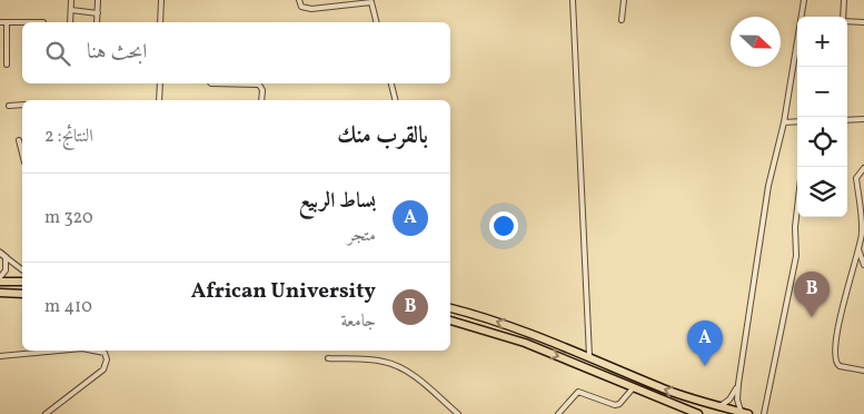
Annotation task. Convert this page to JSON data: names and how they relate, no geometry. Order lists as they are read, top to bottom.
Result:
{
  "north": "right",
  "page": {
    "map_buttons": ["+", "−"],
    "search": "ابحث هنا",
    "heading": ["بالقرب منك", "النتائج: 2"],
    "list": [
      {
        "mark": "A",
        "name": "بساط الربيع",
        "note": "متجر",
        "value": "320 m"
      },
      {
        "mark": "B",
        "name": "African University",
        "note": "جامعة",
        "value": "410 m"
      }
    ],
    "pins": ["B", "A"]
  }
}
